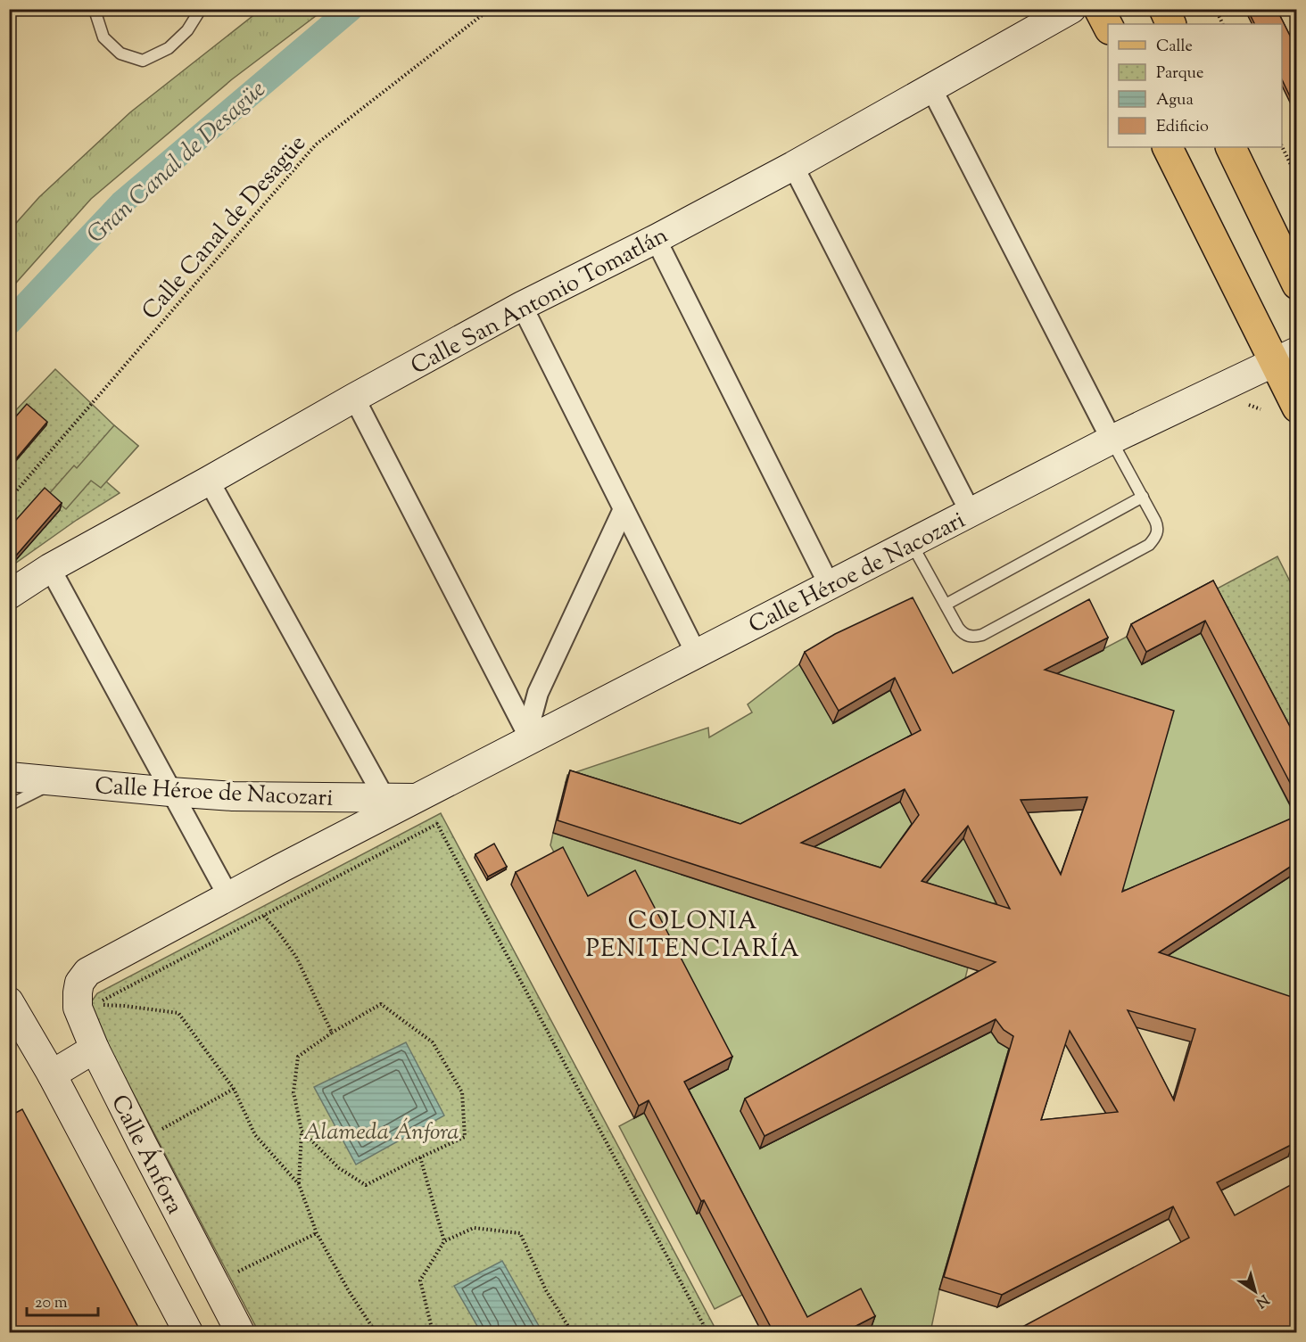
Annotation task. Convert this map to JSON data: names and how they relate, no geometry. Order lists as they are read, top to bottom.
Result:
{
  "streets": {
    "street": ["Calle San Antonio Tomatlán", "Calle Héroe de Nacozari", "Calle Ánfora"],
    "path": ["Calle Canal de Desagüe"]
  },
  "crossings": [
    ["Calle Héroe de Nacozari", "Calle Ánfora"]
  ],
  "districts": ["COLONIA PENITENCIARÍA"],
  "water": ["Gran Canal de Desagüe"],
  "parks": ["Alameda Ánfora"],
  "legend": [
    "Calle",
    "Parque",
    "Agua",
    "Edificio"
  ],
  "scale_bar": "20 m",
  "north": "bottom right"
}
